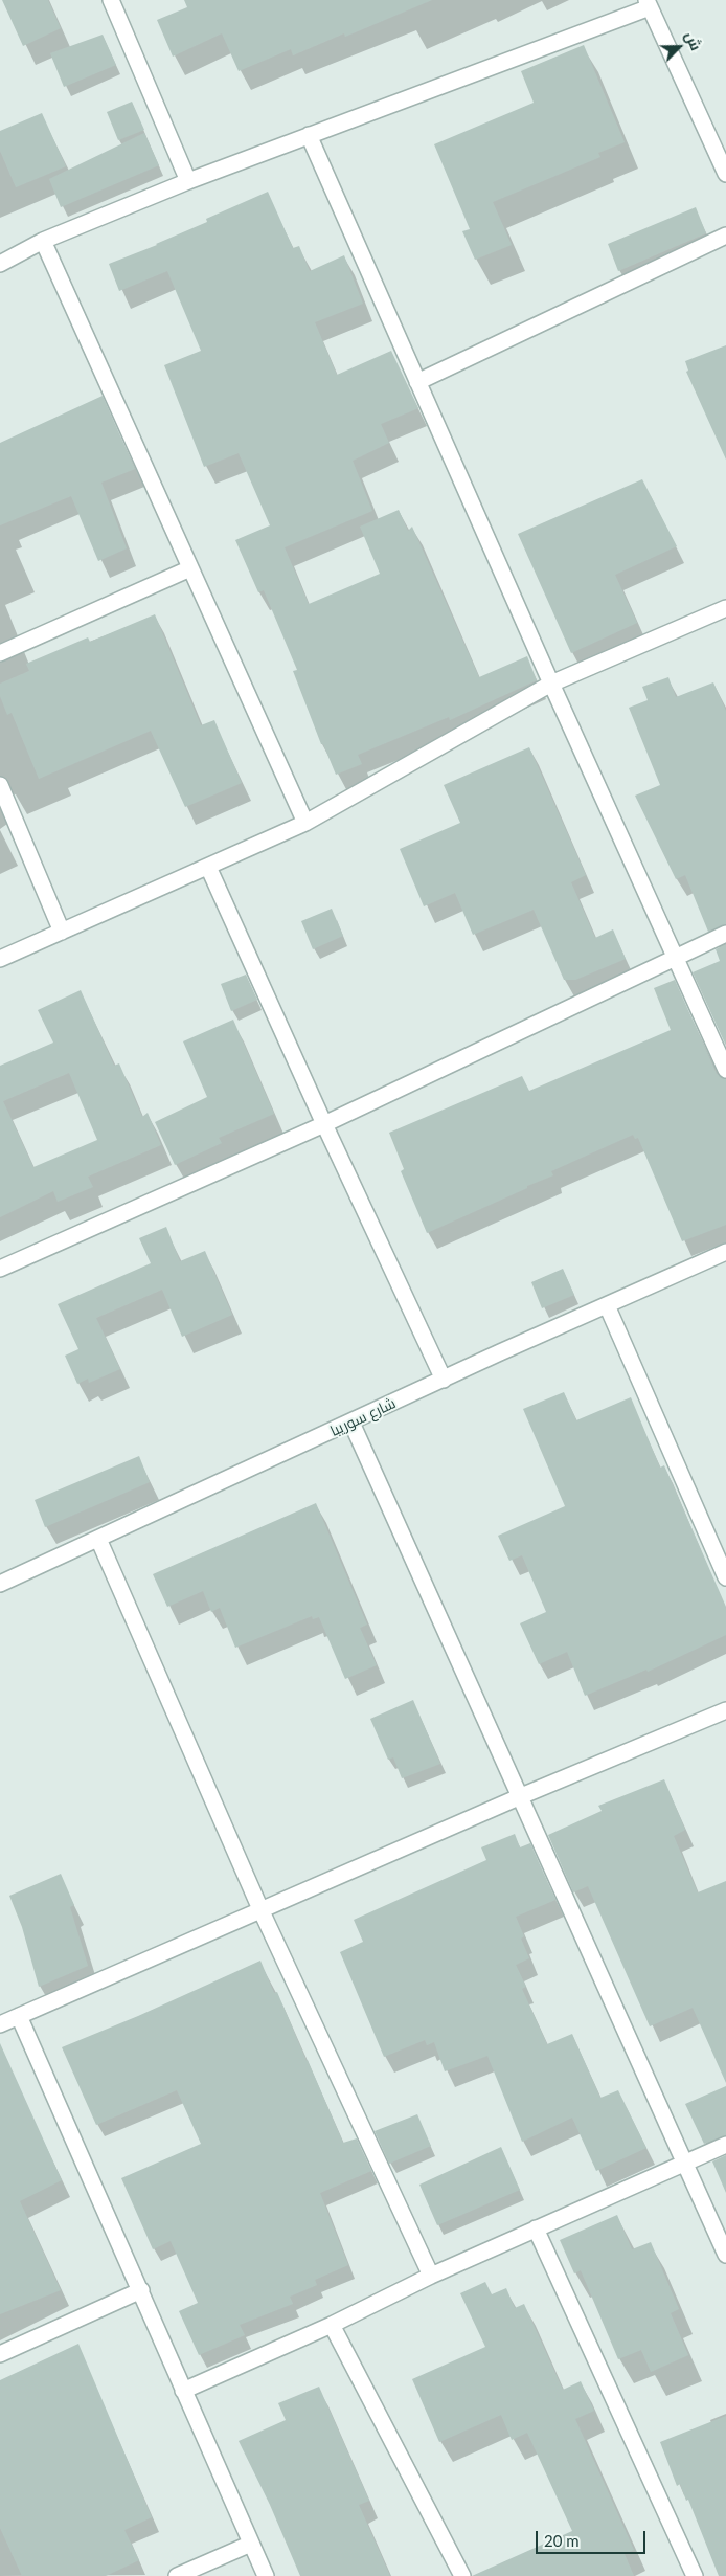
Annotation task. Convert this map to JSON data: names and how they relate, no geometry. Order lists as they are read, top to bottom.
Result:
{
  "streets": {
    "street": ["شارع سوريبا"]
  },
  "scale_bar": "20 m",
  "north": "top right"
}
